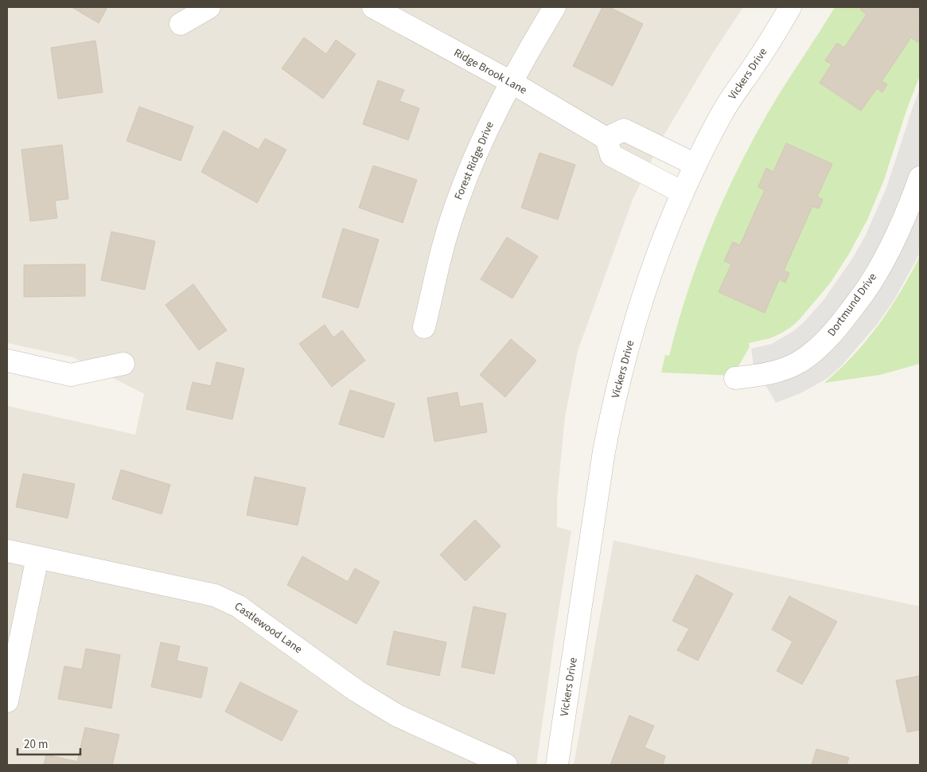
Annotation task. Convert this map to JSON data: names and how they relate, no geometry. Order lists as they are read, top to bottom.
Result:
{
  "streets": {
    "street": [
      "Ridge Brook Lane",
      "Vickers Drive",
      "Forest Ridge Drive",
      "Dortmund Drive",
      "Castlewood Lane"
    ]
  },
  "crossings": [
    ["Ridge Brook Lane", "Forest Ridge Drive"]
  ],
  "scale_bar": "20 m"
}
